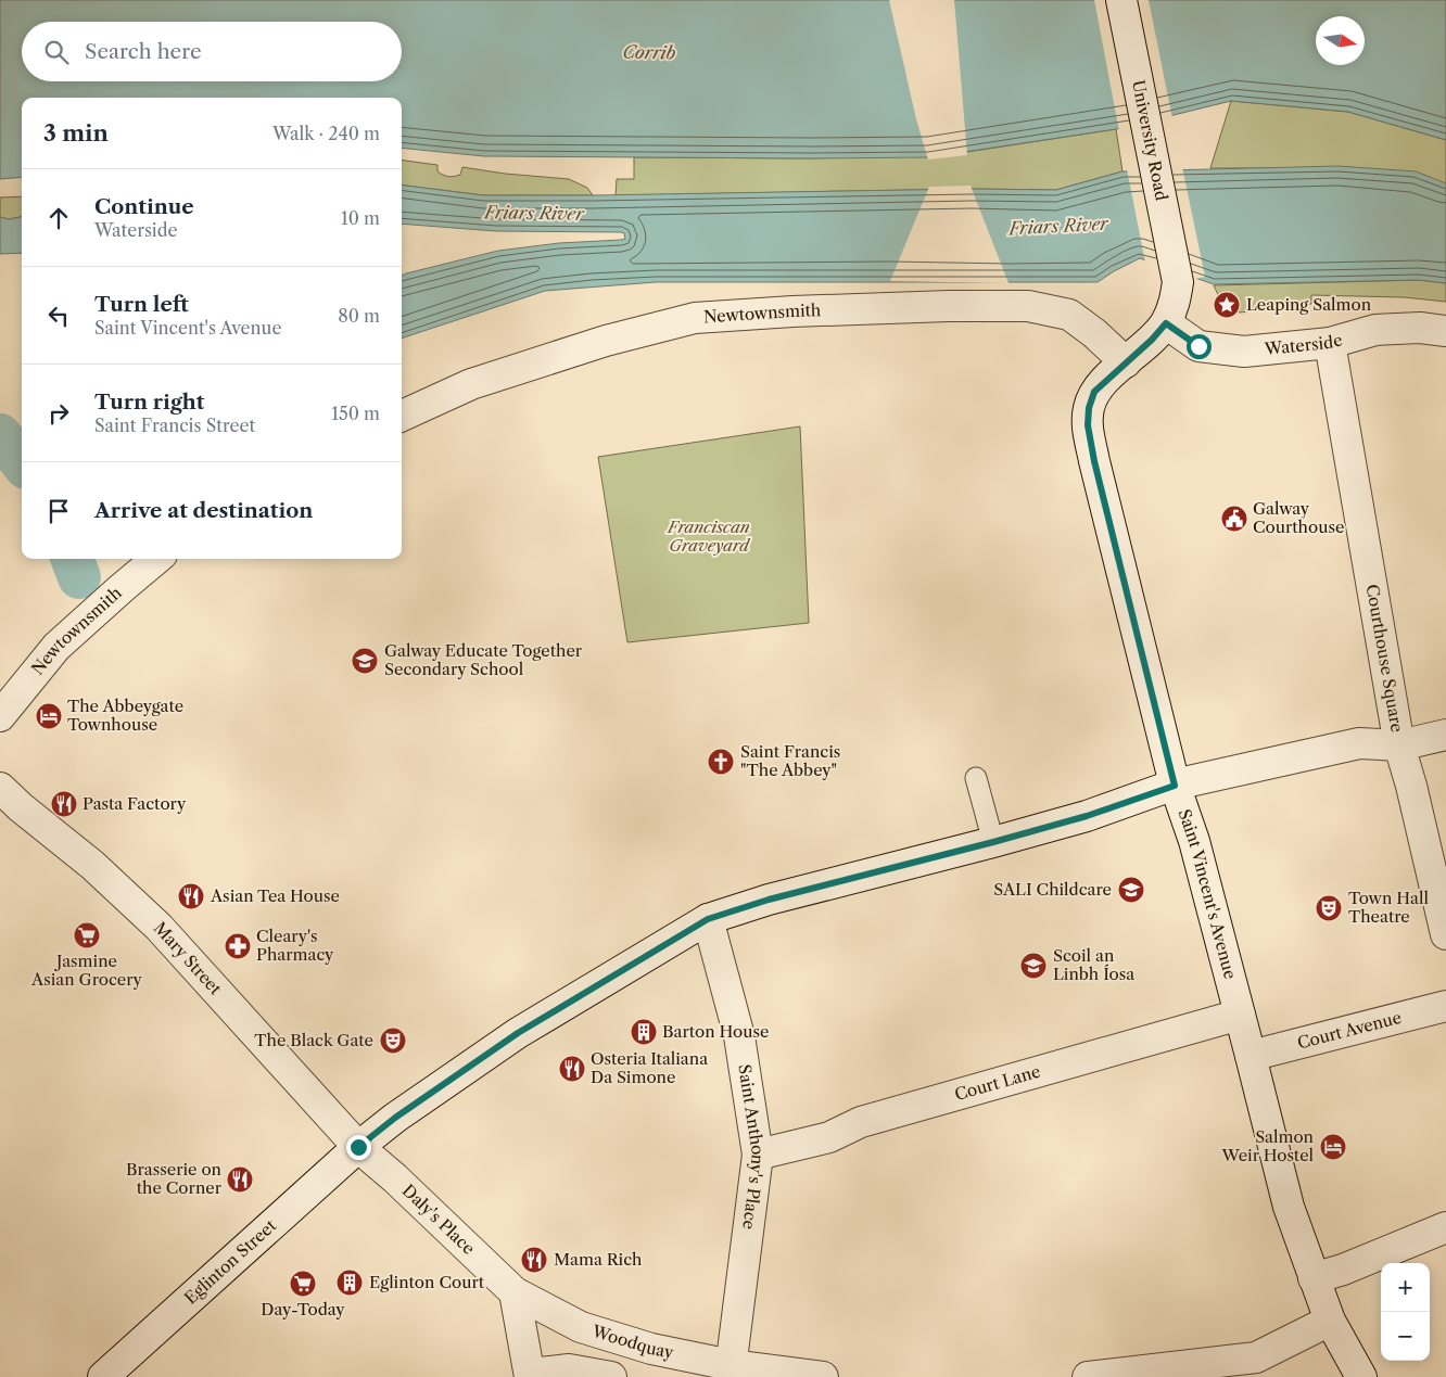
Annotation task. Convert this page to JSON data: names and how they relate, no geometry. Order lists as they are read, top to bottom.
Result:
{
  "streets": {
    "street": [
      "University Road",
      "Newtownsmith",
      "Waterside",
      "Courthouse Square",
      "Saint Vincent's Avenue",
      "Mary Street",
      "Court Avenue",
      "Court Lane",
      "Saint Anthony's Place",
      "Daly's Place",
      "Eglinton Street",
      "Woodquay"
    ]
  },
  "crossings": [
    ["University Road", "Saint Vincent's Avenue"],
    ["Newtownsmith", "Saint Vincent's Avenue"],
    ["Waterside", "Courthouse Square"],
    ["Waterside", "Saint Vincent's Avenue"],
    ["Courthouse Square", "Saint Vincent's Avenue"],
    ["Courthouse Square", "Saint Anthony's Place"],
    ["Courthouse Square", "Eglinton Street"],
    ["Saint Vincent's Avenue", "Court Avenue"],
    ["Saint Vincent's Avenue", "Court Lane"],
    ["Mary Street", "Daly's Place"],
    ["Mary Street", "Eglinton Street"],
    ["Court Lane", "Saint Anthony's Place"],
    ["Saint Anthony's Place", "Eglinton Street"],
    ["Saint Anthony's Place", "Woodquay"],
    ["Daly's Place", "Eglinton Street"],
    ["Daly's Place", "Woodquay"]
  ],
  "water": ["Corrib", "Friars River"],
  "parks": ["Franciscan Graveyard"],
  "places": {
    "place": ["Leaping Salmon"],
    "public building": ["Galway Courthouse"],
    "school or university": ["Galway Educate Together Secondary School", "SALI Childcare", "Scoil an Linbh Íosa"],
    "hotel": ["The Abbeygate Townhouse", "Salmon Weir Hostel"],
    "church": ["Saint Francis \"The Abbey\""],
    "restaurant": [
      "Pasta Factory",
      "Asian Tea House",
      "Osteria Italiana Da Simone",
      "Brasserie on the Corner",
      "Mama Rich"
    ],
    "theatre": ["Town Hall Theatre", "The Black Gate"],
    "supermarket": ["Jasmine Asian Grocery", "Day-Today"],
    "pharmacy": ["Cleary's Pharmacy"],
    "building": ["Barton House", "Eglinton Court"]
  },
  "north": "right",
  "page": {
    "search": "Search here",
    "heading": ["3 min", "Walk · 240 m"],
    "list": [
      ["Continue", "Waterside", "10 m"],
      ["Turn left", "Saint Vincent's Avenue", "80 m"],
      ["Turn right", "Saint Francis Street", "150 m"],
      "Arrive at destination"
    ],
    "map_buttons": ["+", "−"]
  }
}
